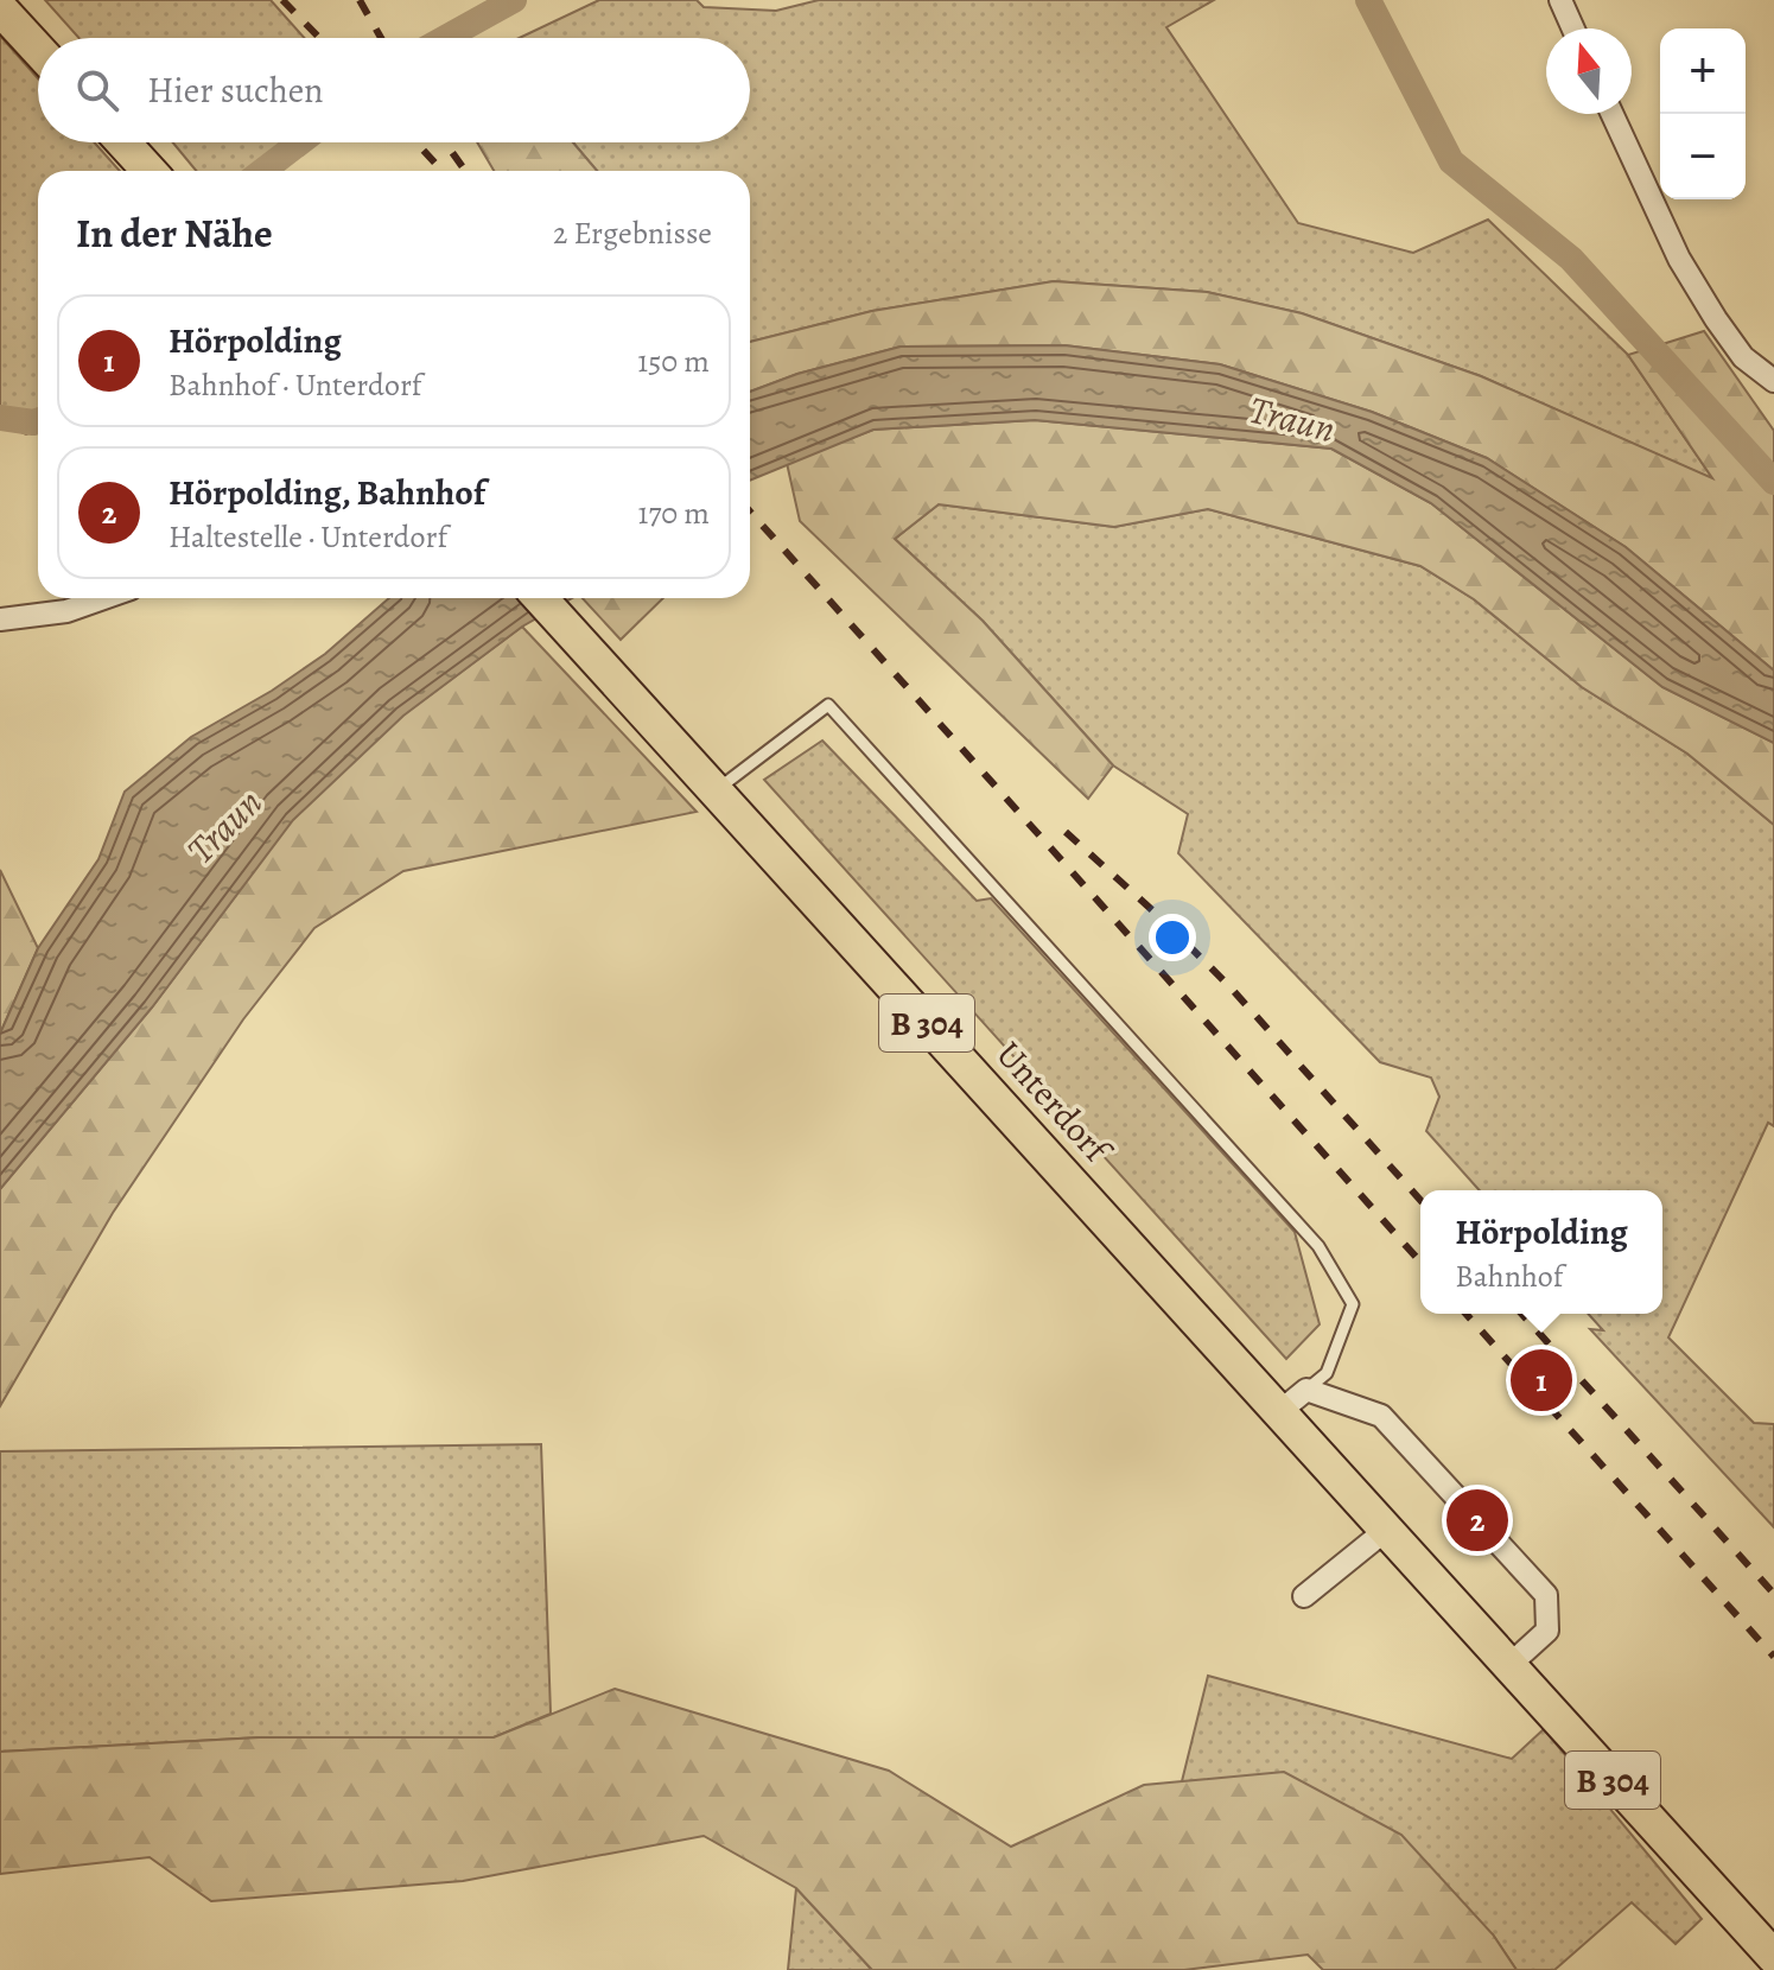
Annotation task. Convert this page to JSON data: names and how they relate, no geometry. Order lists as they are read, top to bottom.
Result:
{
  "streets": {
    "main road": ["B 304", "Unterdorf"]
  },
  "water": ["Traun"],
  "north": "top",
  "page": {
    "map_buttons": ["+", "−"],
    "search": "Hier suchen",
    "heading": ["In der Nähe", "2 Ergebnisse"],
    "list": [
      {
        "mark": "1",
        "name": "Hörpolding",
        "note": "Bahnhof · Unterdorf",
        "value": "150 m"
      },
      {
        "mark": "2",
        "name": "Hörpolding, Bahnhof",
        "note": "Haltestelle · Unterdorf",
        "value": "170 m"
      }
    ],
    "popup": ["Hörpolding", "Bahnhof"],
    "pins": ["1", "2"]
  }
}
